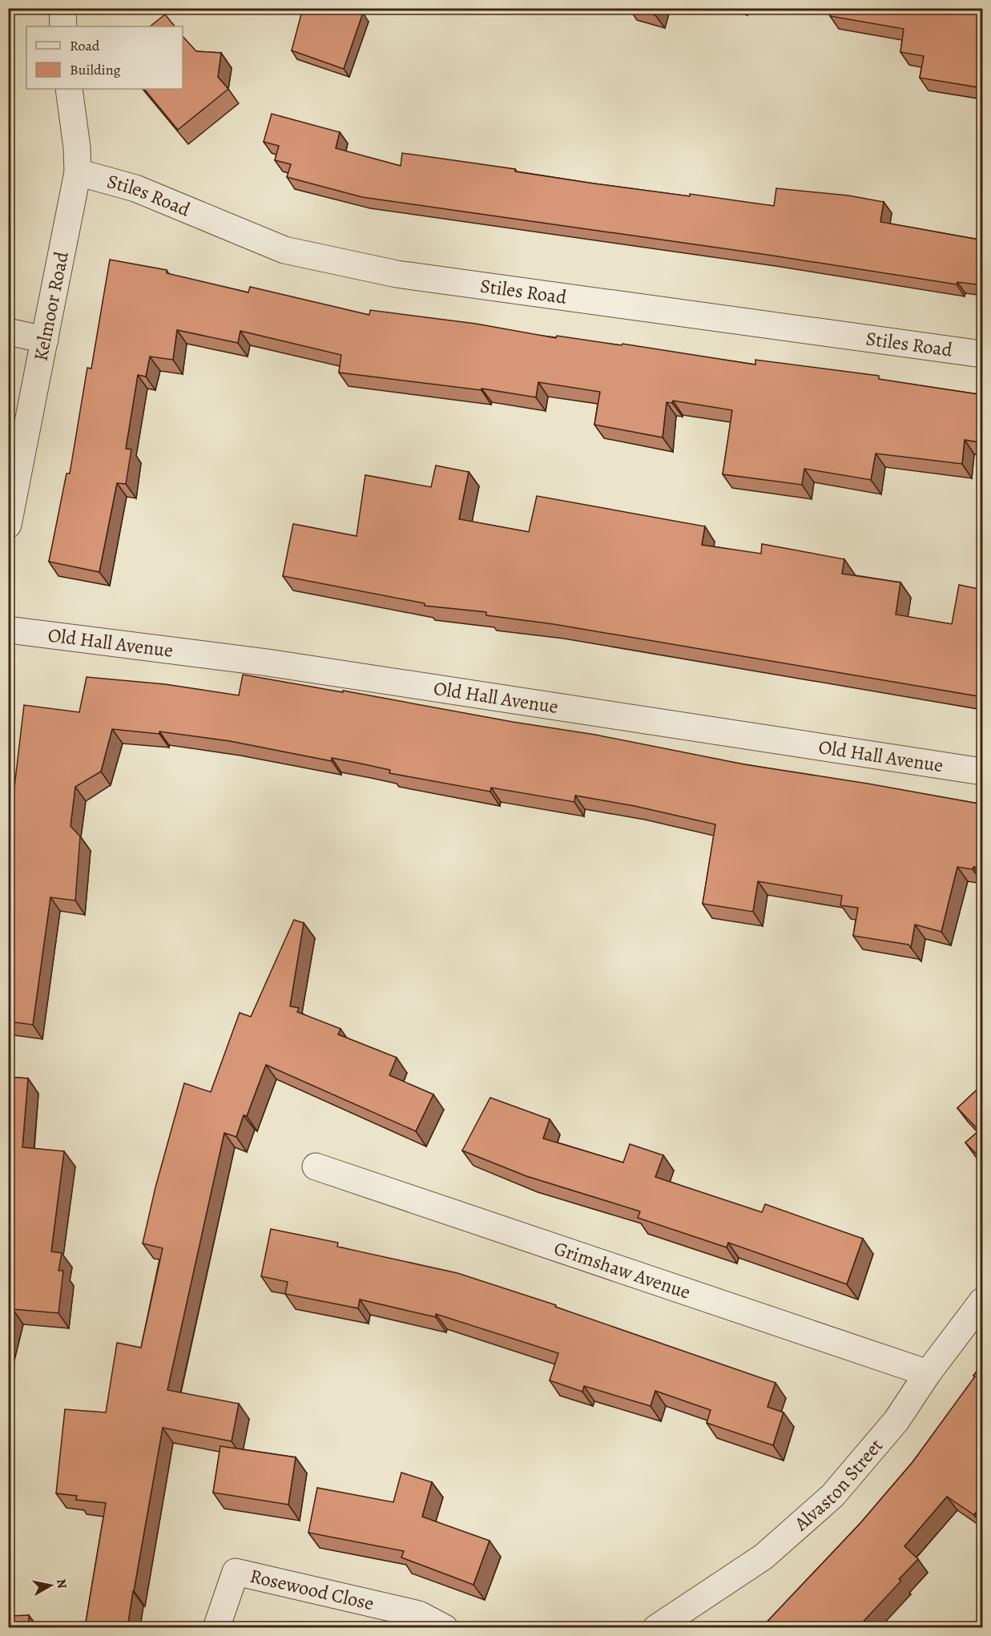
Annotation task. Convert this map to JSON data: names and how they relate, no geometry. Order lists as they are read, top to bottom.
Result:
{
  "streets": {
    "street": [
      "Stiles Road",
      "Kelmoor Road",
      "Old Hall Avenue",
      "Grimshaw Avenue",
      "Alvaston Street",
      "Rosewood Close"
    ]
  },
  "crossings": [
    ["Stiles Road", "Kelmoor Road"],
    ["Grimshaw Avenue", "Alvaston Street"]
  ],
  "legend": ["Road", "Building"],
  "north": "right"
}
